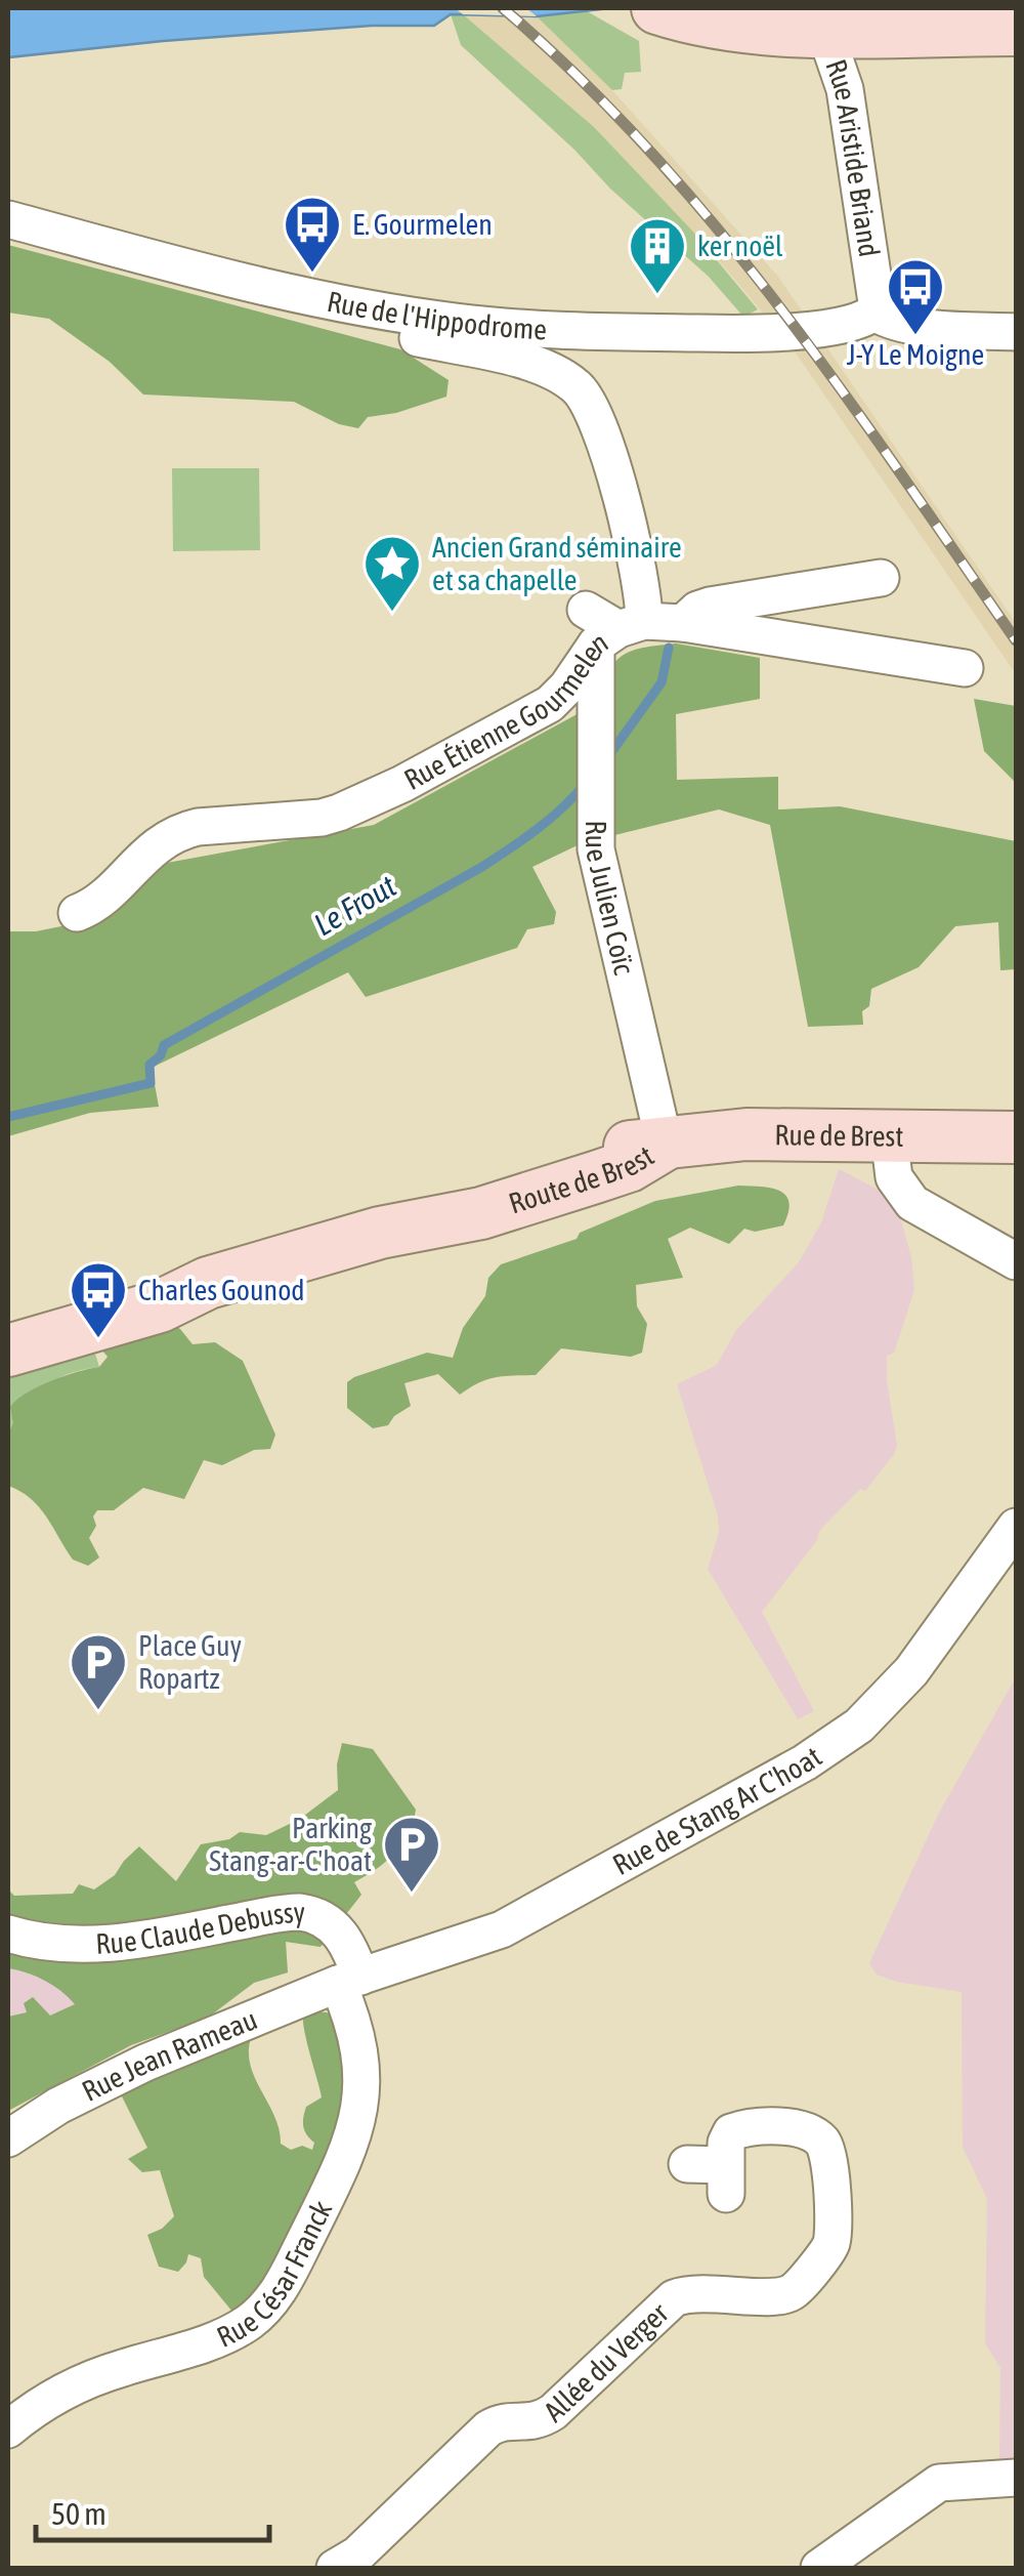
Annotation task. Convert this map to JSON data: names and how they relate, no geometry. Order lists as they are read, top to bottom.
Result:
{
  "streets": {
    "main road": ["Rue de Brest", "Route de Brest"],
    "street": [
      "Rue Aristide Briand",
      "Rue de l'Hippodrome",
      "Rue Étienne Gourmelen",
      "Rue Julien Coïc",
      "Rue de Stang Ar C'hoat",
      "Rue Claude Debussy",
      "Rue Jean Rameau",
      "Rue César Franck",
      "Allée du Verger"
    ]
  },
  "crossings": [
    ["Rue Aristide Briand", "Rue de l'Hippodrome"],
    ["Rue de l'Hippodrome", "Rue Julien Coïc"],
    ["Rue Étienne Gourmelen", "Rue Julien Coïc"],
    ["Rue Julien Coïc", "Rue de Brest"],
    ["Rue Julien Coïc", "Route de Brest"],
    ["Rue de Brest", "Route de Brest"],
    ["Rue de Stang Ar C'hoat", "Rue Claude Debussy"],
    ["Rue de Stang Ar C'hoat", "Rue Jean Rameau"],
    ["Rue de Stang Ar C'hoat", "Rue César Franck"],
    ["Rue Claude Debussy", "Rue Jean Rameau"],
    ["Rue Claude Debussy", "Rue César Franck"],
    ["Rue Jean Rameau", "Rue César Franck"]
  ],
  "water": ["Le Frout"],
  "places": {
    "bus stop": ["E. Gourmelen", "J-Y Le Moigne", "Charles Gounod"],
    "building": ["ker noël"],
    "place": ["Ancien Grand séminaire et sa chapelle"],
    "parking": ["Place Guy Ropartz", "Parking Stang-ar-C'hoat"]
  },
  "scale_bar": "50 m"
}
